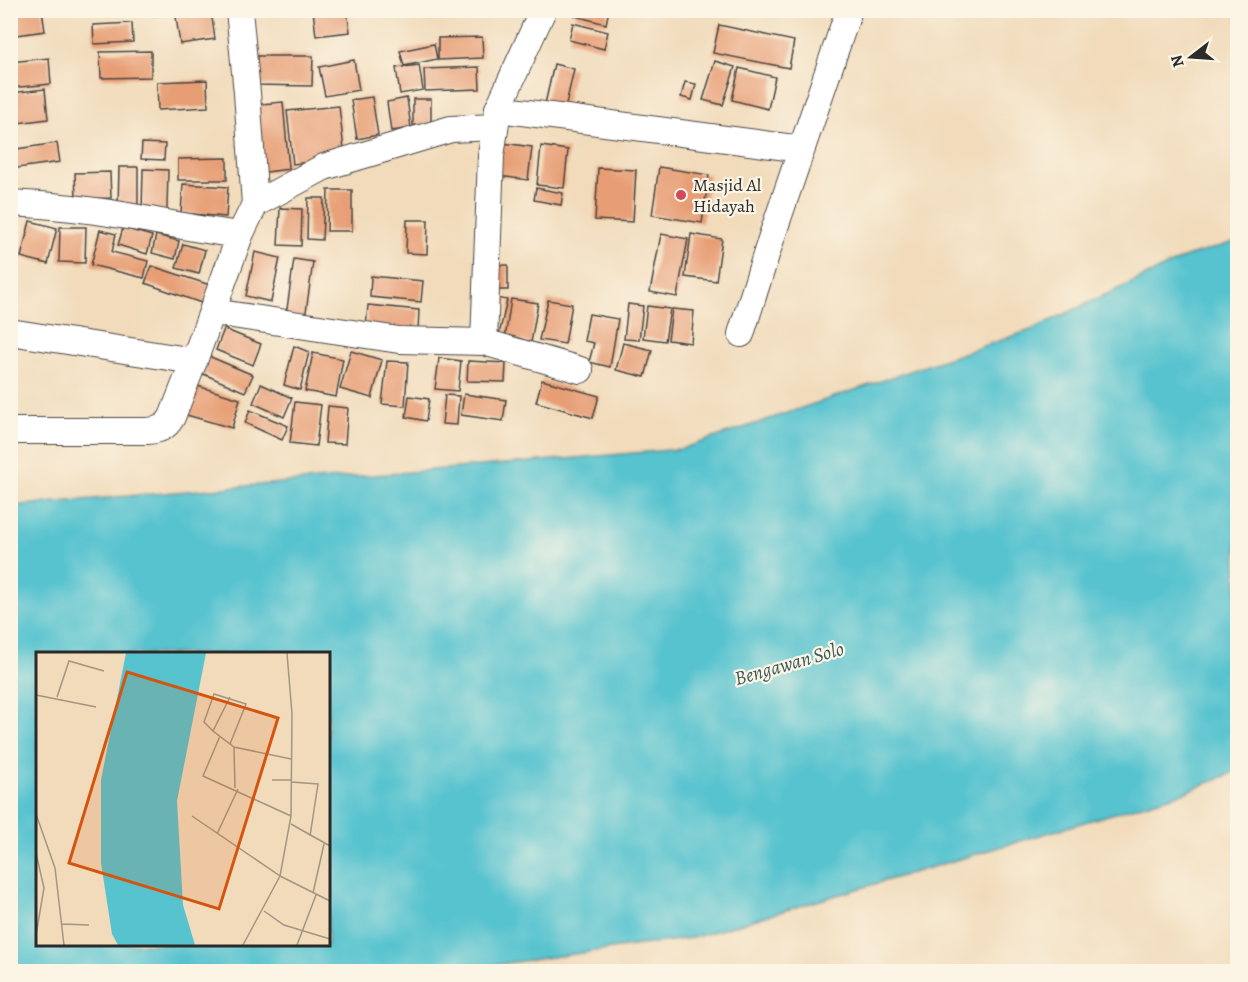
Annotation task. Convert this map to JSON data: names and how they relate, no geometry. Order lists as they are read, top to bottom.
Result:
{
  "water": ["Bengawan Solo"],
  "places": ["Masjid Al Hidayah"],
  "north": "left"
}
